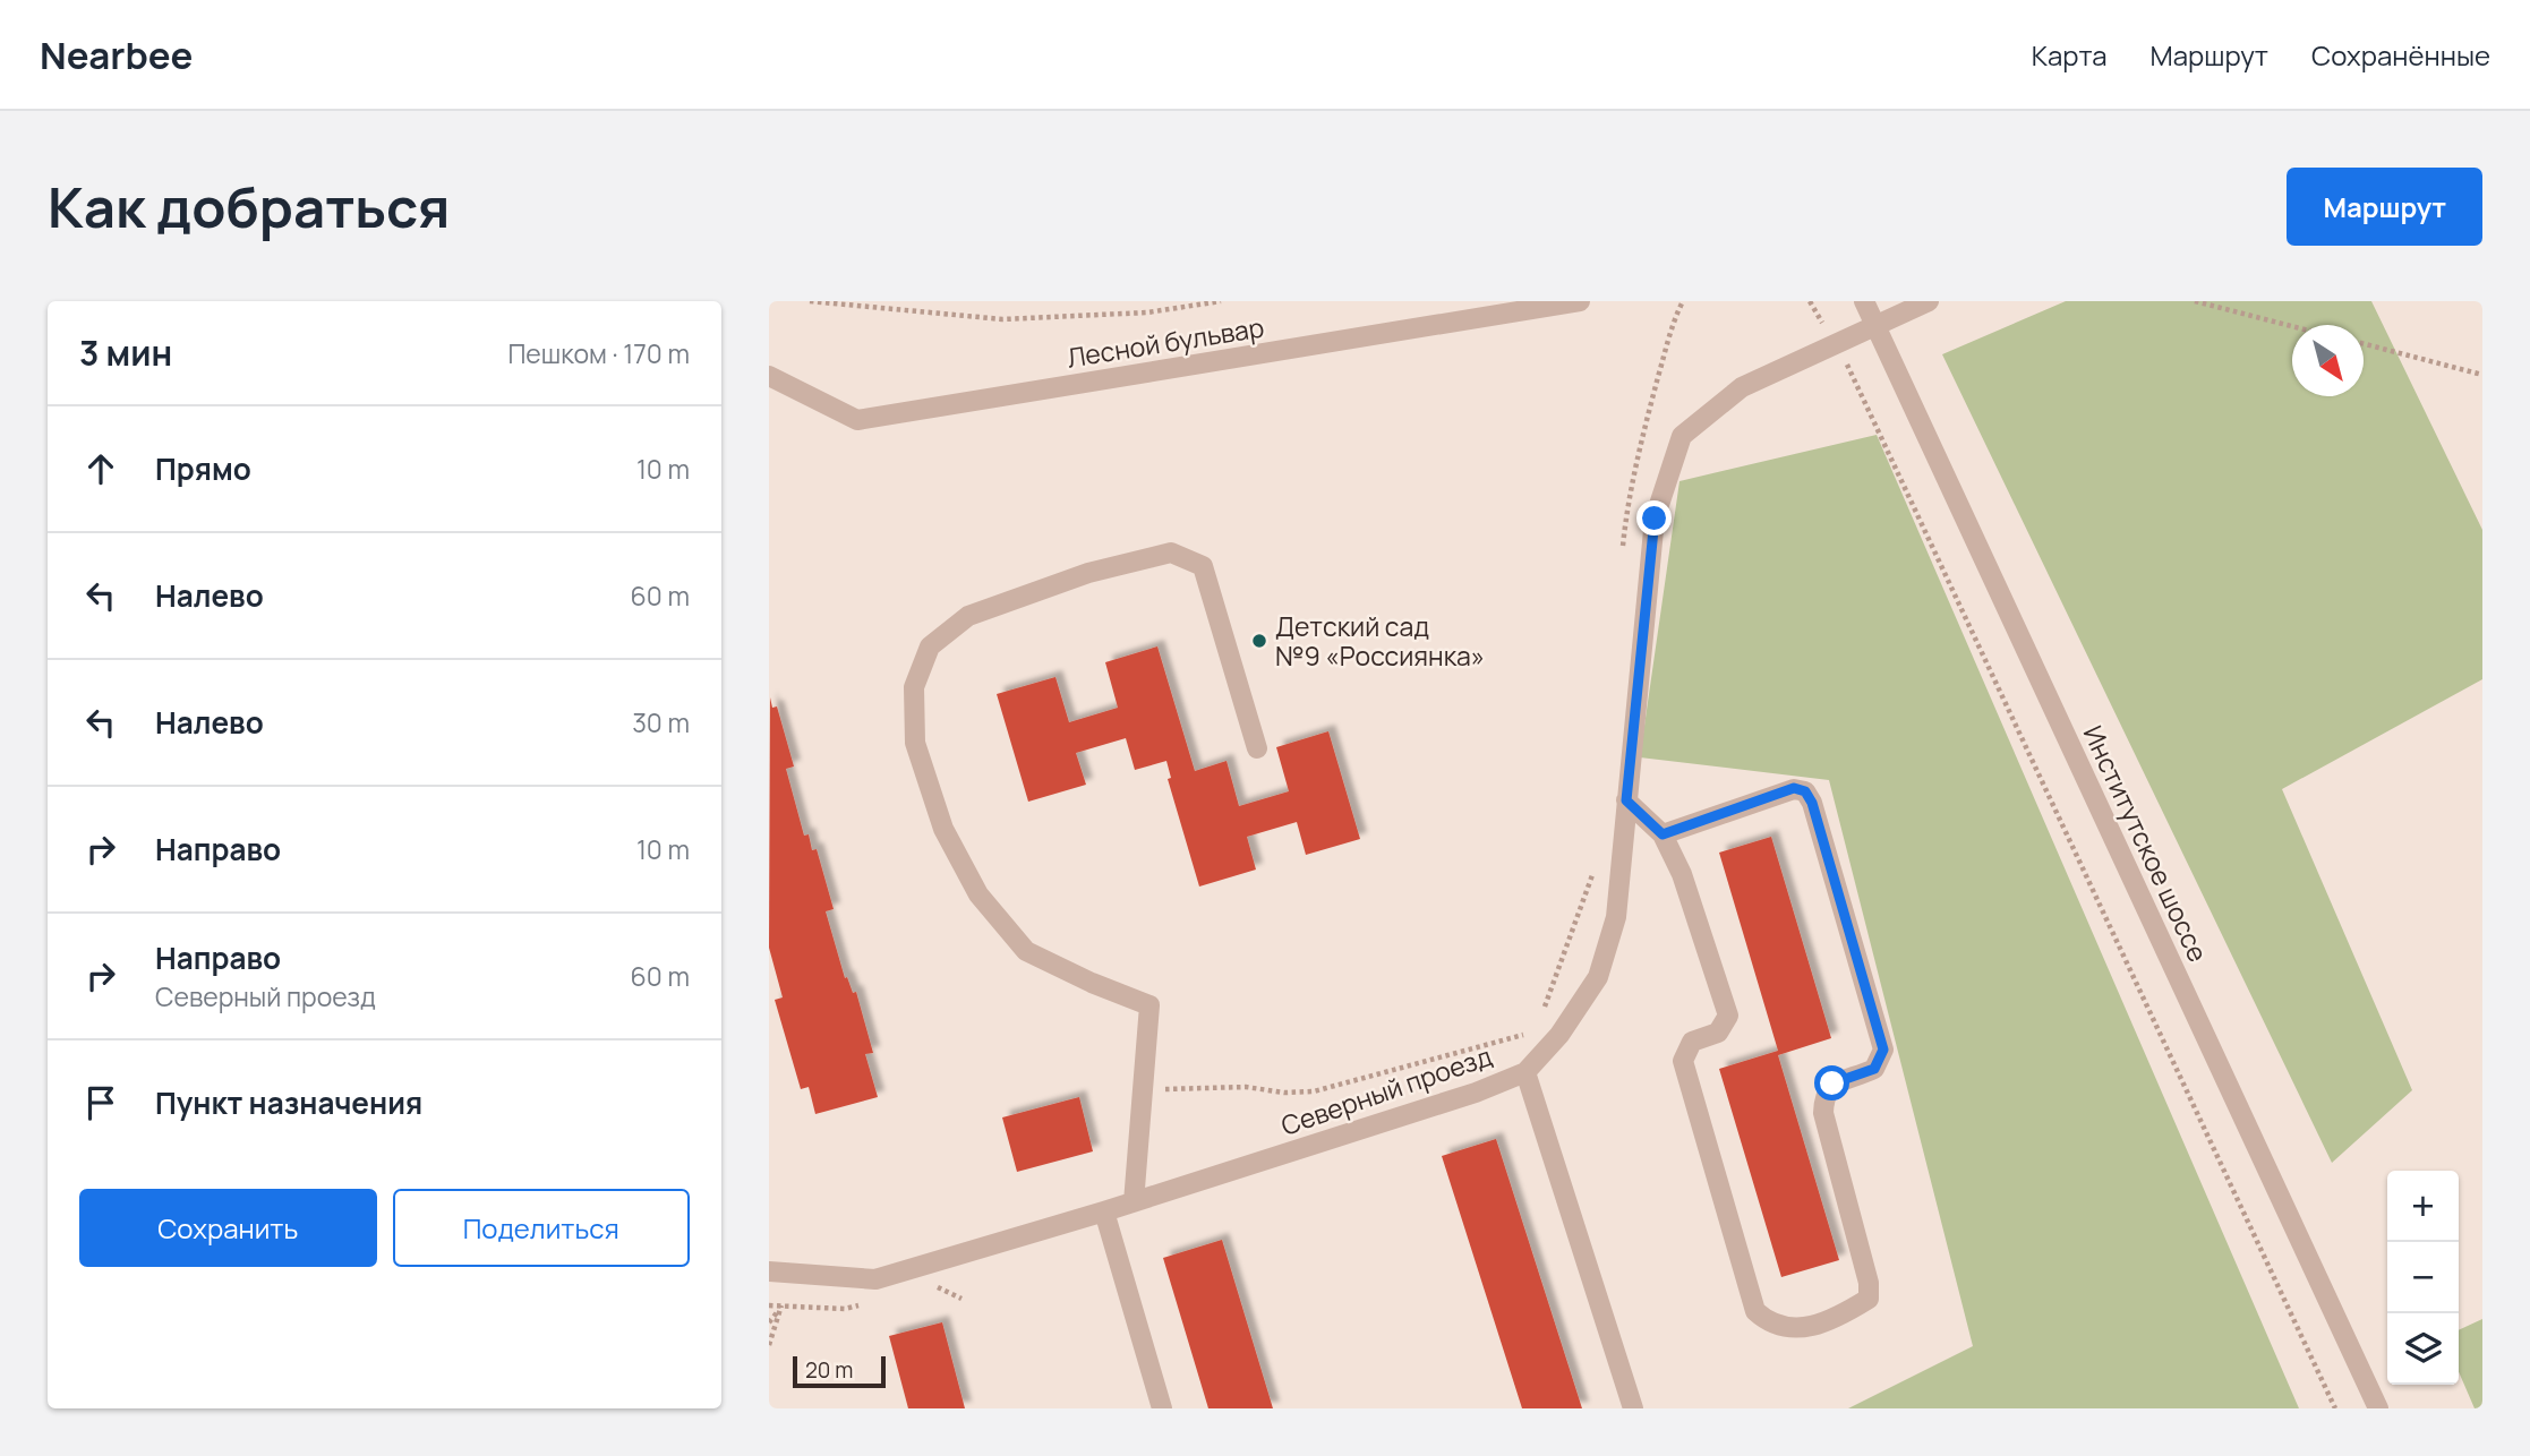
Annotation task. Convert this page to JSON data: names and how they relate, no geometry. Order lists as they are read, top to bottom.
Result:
{
  "streets": {
    "street": ["Лесной бульвар", "Институтское шоссе", "Северный проезд"]
  },
  "crossings": [
    ["Институтское шоссе", "Северный проезд"]
  ],
  "places": ["Детcкий сад №9 «Россиянка»"],
  "scale_bar": "20 m",
  "north": "bottom right",
  "page": {
    "header": "Nearbee",
    "nav": ["Карта", "Маршрут", "Сохранённые"],
    "buttons": [
      "Маршрут",
      ["Сохранить", "Поделиться"]
    ],
    "title": "Как добраться",
    "heading": ["3 мин", "Пешком · 170 m"],
    "list": [
      ["Прямо", "10 m"],
      ["Налево", "60 m"],
      ["Налево", "30 m"],
      ["Направо", "10 m"],
      ["Направо", "Северный проезд", "60 m"],
      "Пункт назначения"
    ],
    "map_buttons": ["+", "−"],
    "scale": "20 m"
  }
}
